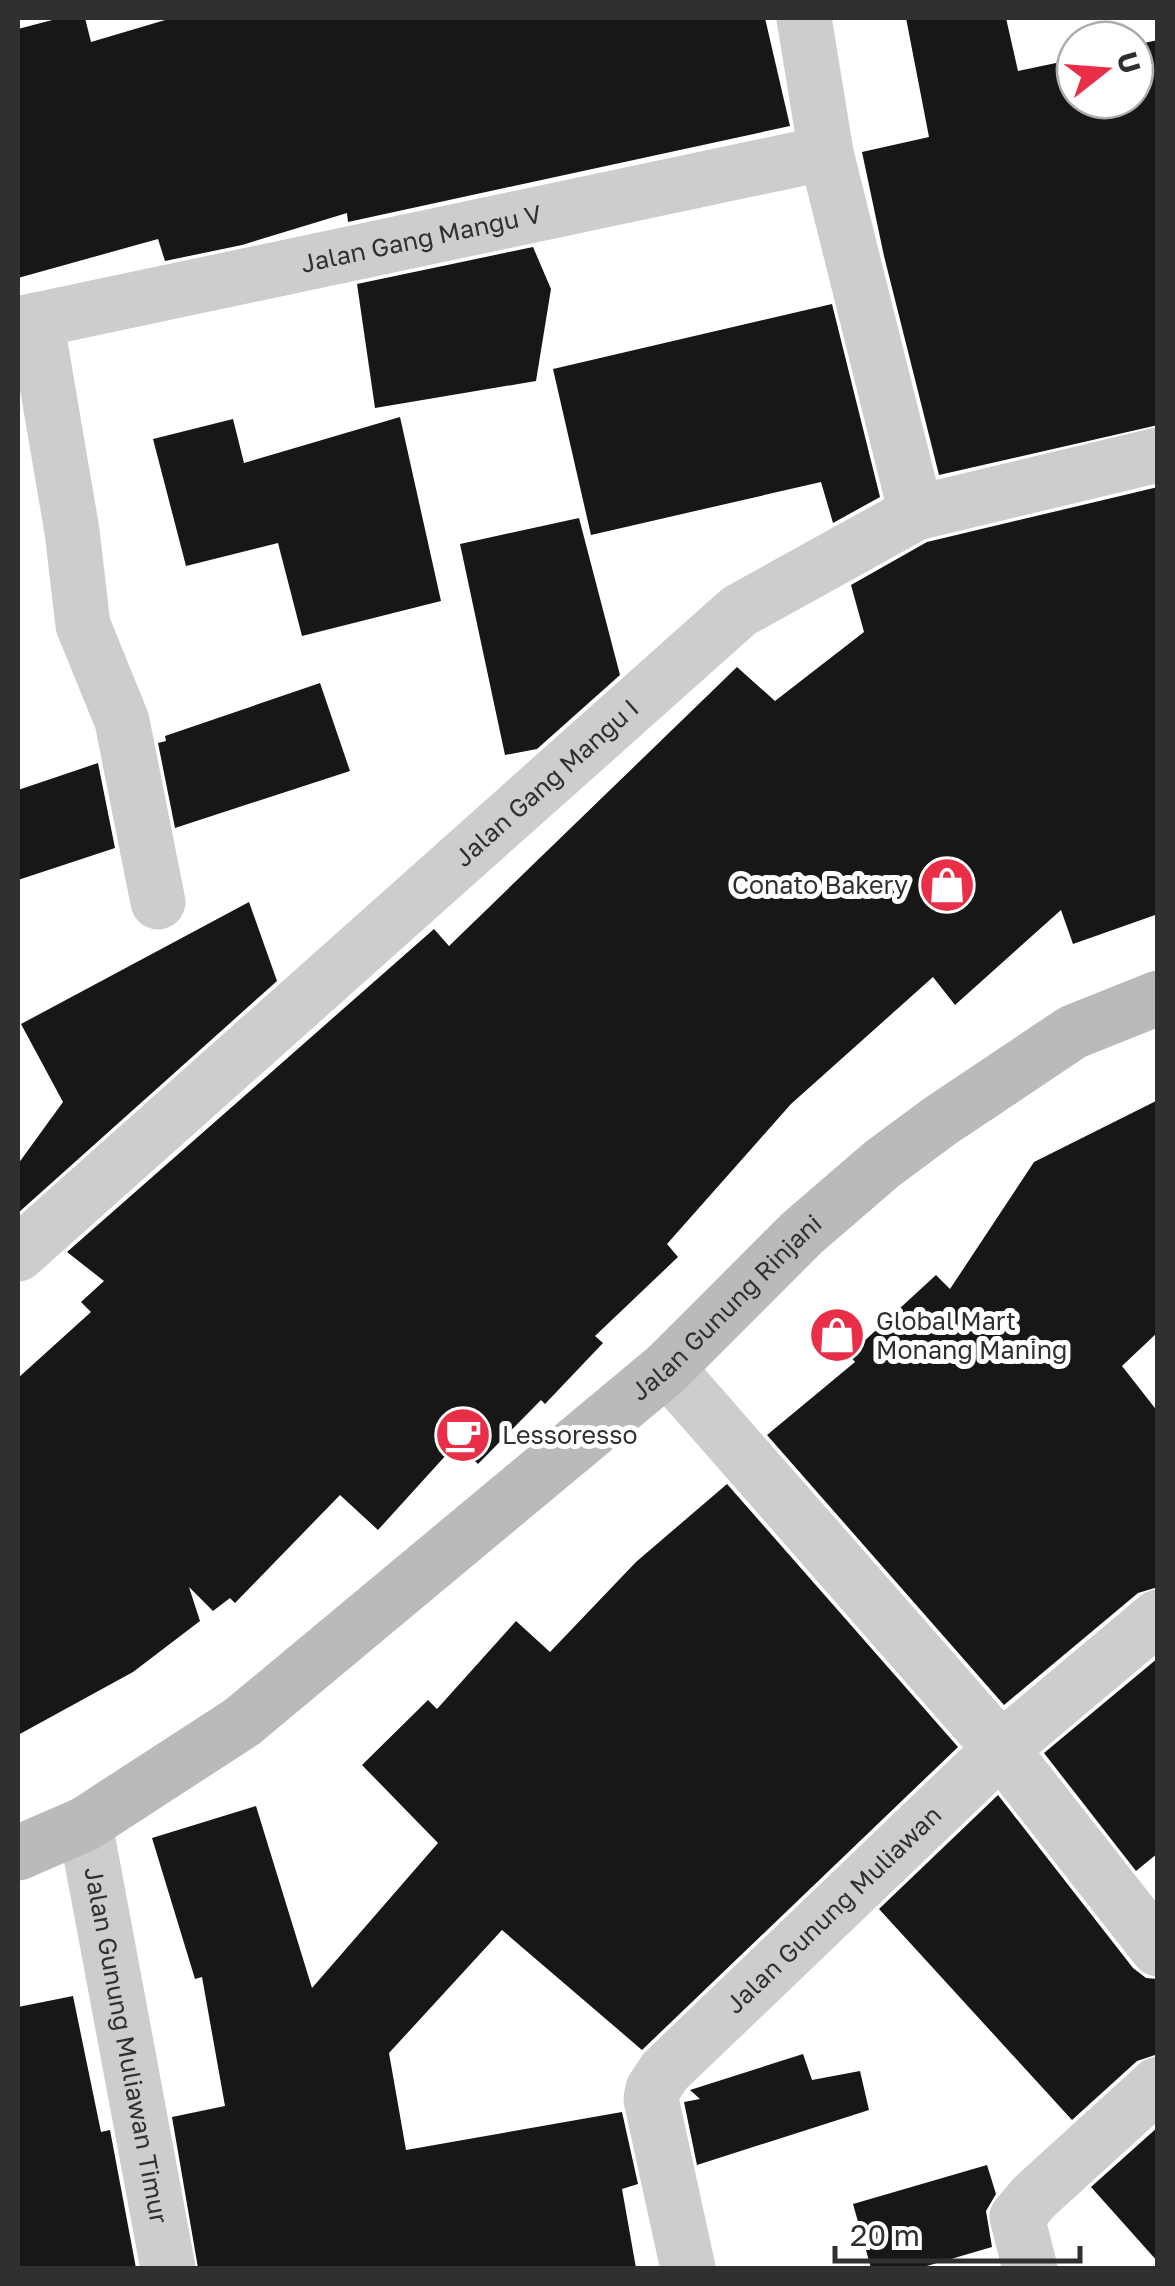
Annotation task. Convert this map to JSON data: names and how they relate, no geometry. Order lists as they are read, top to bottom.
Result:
{
  "streets": {
    "street": [
      "Jalan Gang Mangu V",
      "Jalan Gang Mangu I",
      "Jalan Gunung Rinjani",
      "Jalan Gunung Muliawan",
      "Jalan Gunung Muliawan Timur"
    ]
  },
  "crossings": [
    ["Jalan Gunung Rinjani", "Jalan Gunung Muliawan Timur"]
  ],
  "places": {
    "shop": ["Conato Bakery", "Global Mart Monang Maning"],
    "cafe": ["Lessoresso"]
  },
  "scale_bar": "20 m",
  "north": "right"
}
